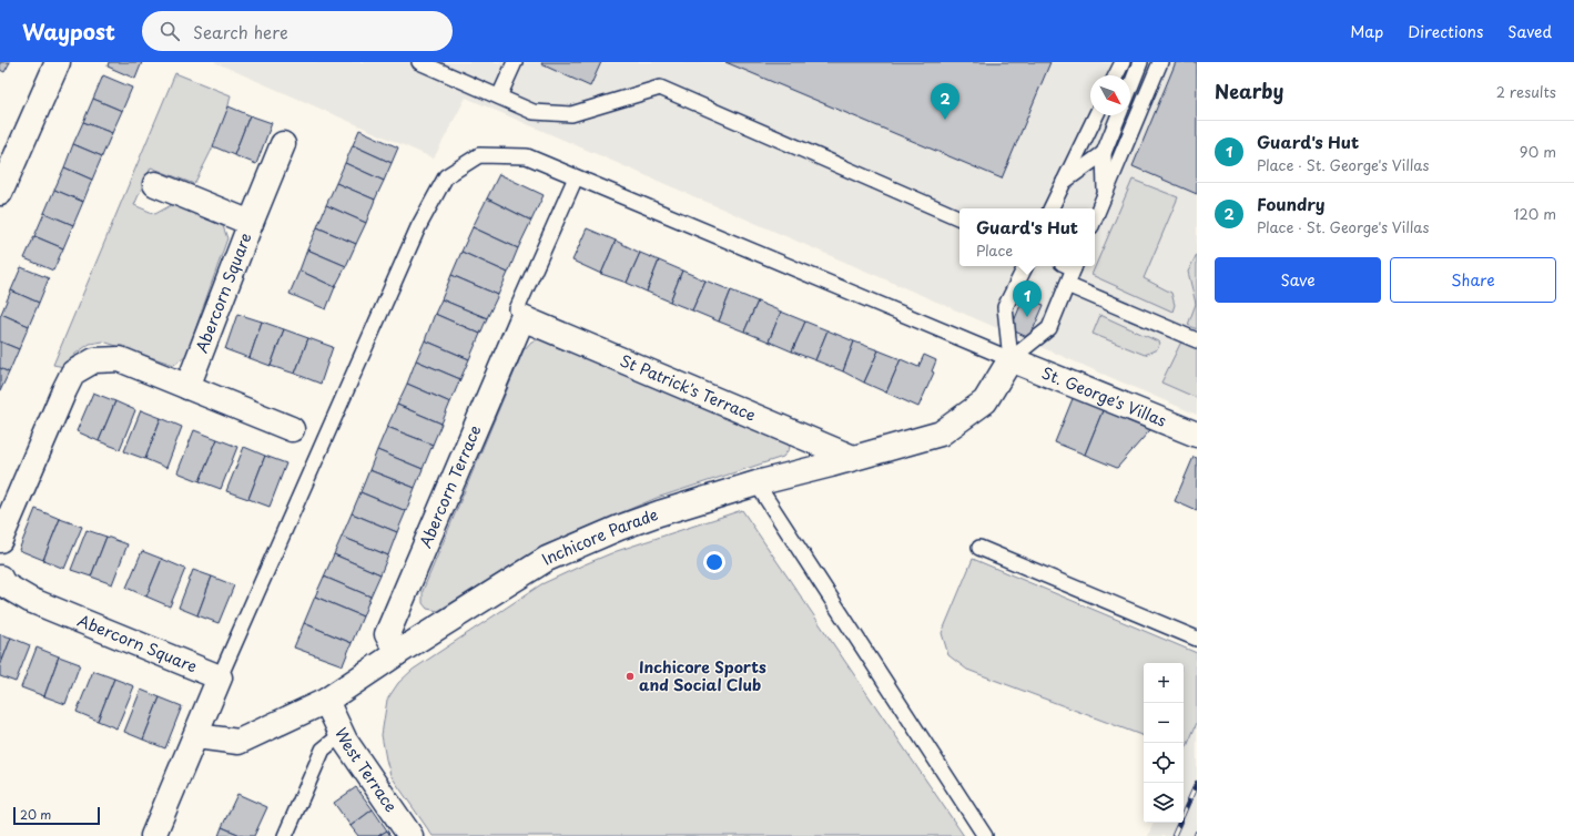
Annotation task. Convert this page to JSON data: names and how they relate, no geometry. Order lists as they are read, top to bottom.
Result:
{
  "streets": {
    "street": [
      "Abercorn Square",
      "St Patrick's Terrace",
      "St. George's Villas",
      "Abercorn Terrace",
      "Inchicore Parade",
      "West Terrace"
    ]
  },
  "crossings": [
    ["St Patrick's Terrace", "Abercorn Terrace"],
    ["St Patrick's Terrace", "Inchicore Parade"],
    ["St. George's Villas", "Inchicore Parade"],
    ["Abercorn Terrace", "Inchicore Parade"],
    ["Inchicore Parade", "West Terrace"]
  ],
  "places": ["Inchicore Sports and Social Club"],
  "scale_bar": "20 m",
  "north": "bottom right",
  "page": {
    "header": "Waypost",
    "search": "Search here",
    "nav": ["Map", "Directions", "Saved"],
    "heading": ["Nearby", "2 results"],
    "pins": ["2", "1"],
    "list": [
      {
        "mark": "1",
        "name": "Guard's Hut",
        "note": "Place · St. George's Villas",
        "value": "90 m"
      },
      {
        "mark": "2",
        "name": "Foundry",
        "note": "Place · St. George's Villas",
        "value": "120 m"
      }
    ],
    "popup": ["Guard's Hut", "Place"],
    "buttons": ["Save", "Share"],
    "map_buttons": ["+", "−"],
    "scale": "20 m"
  }
}
